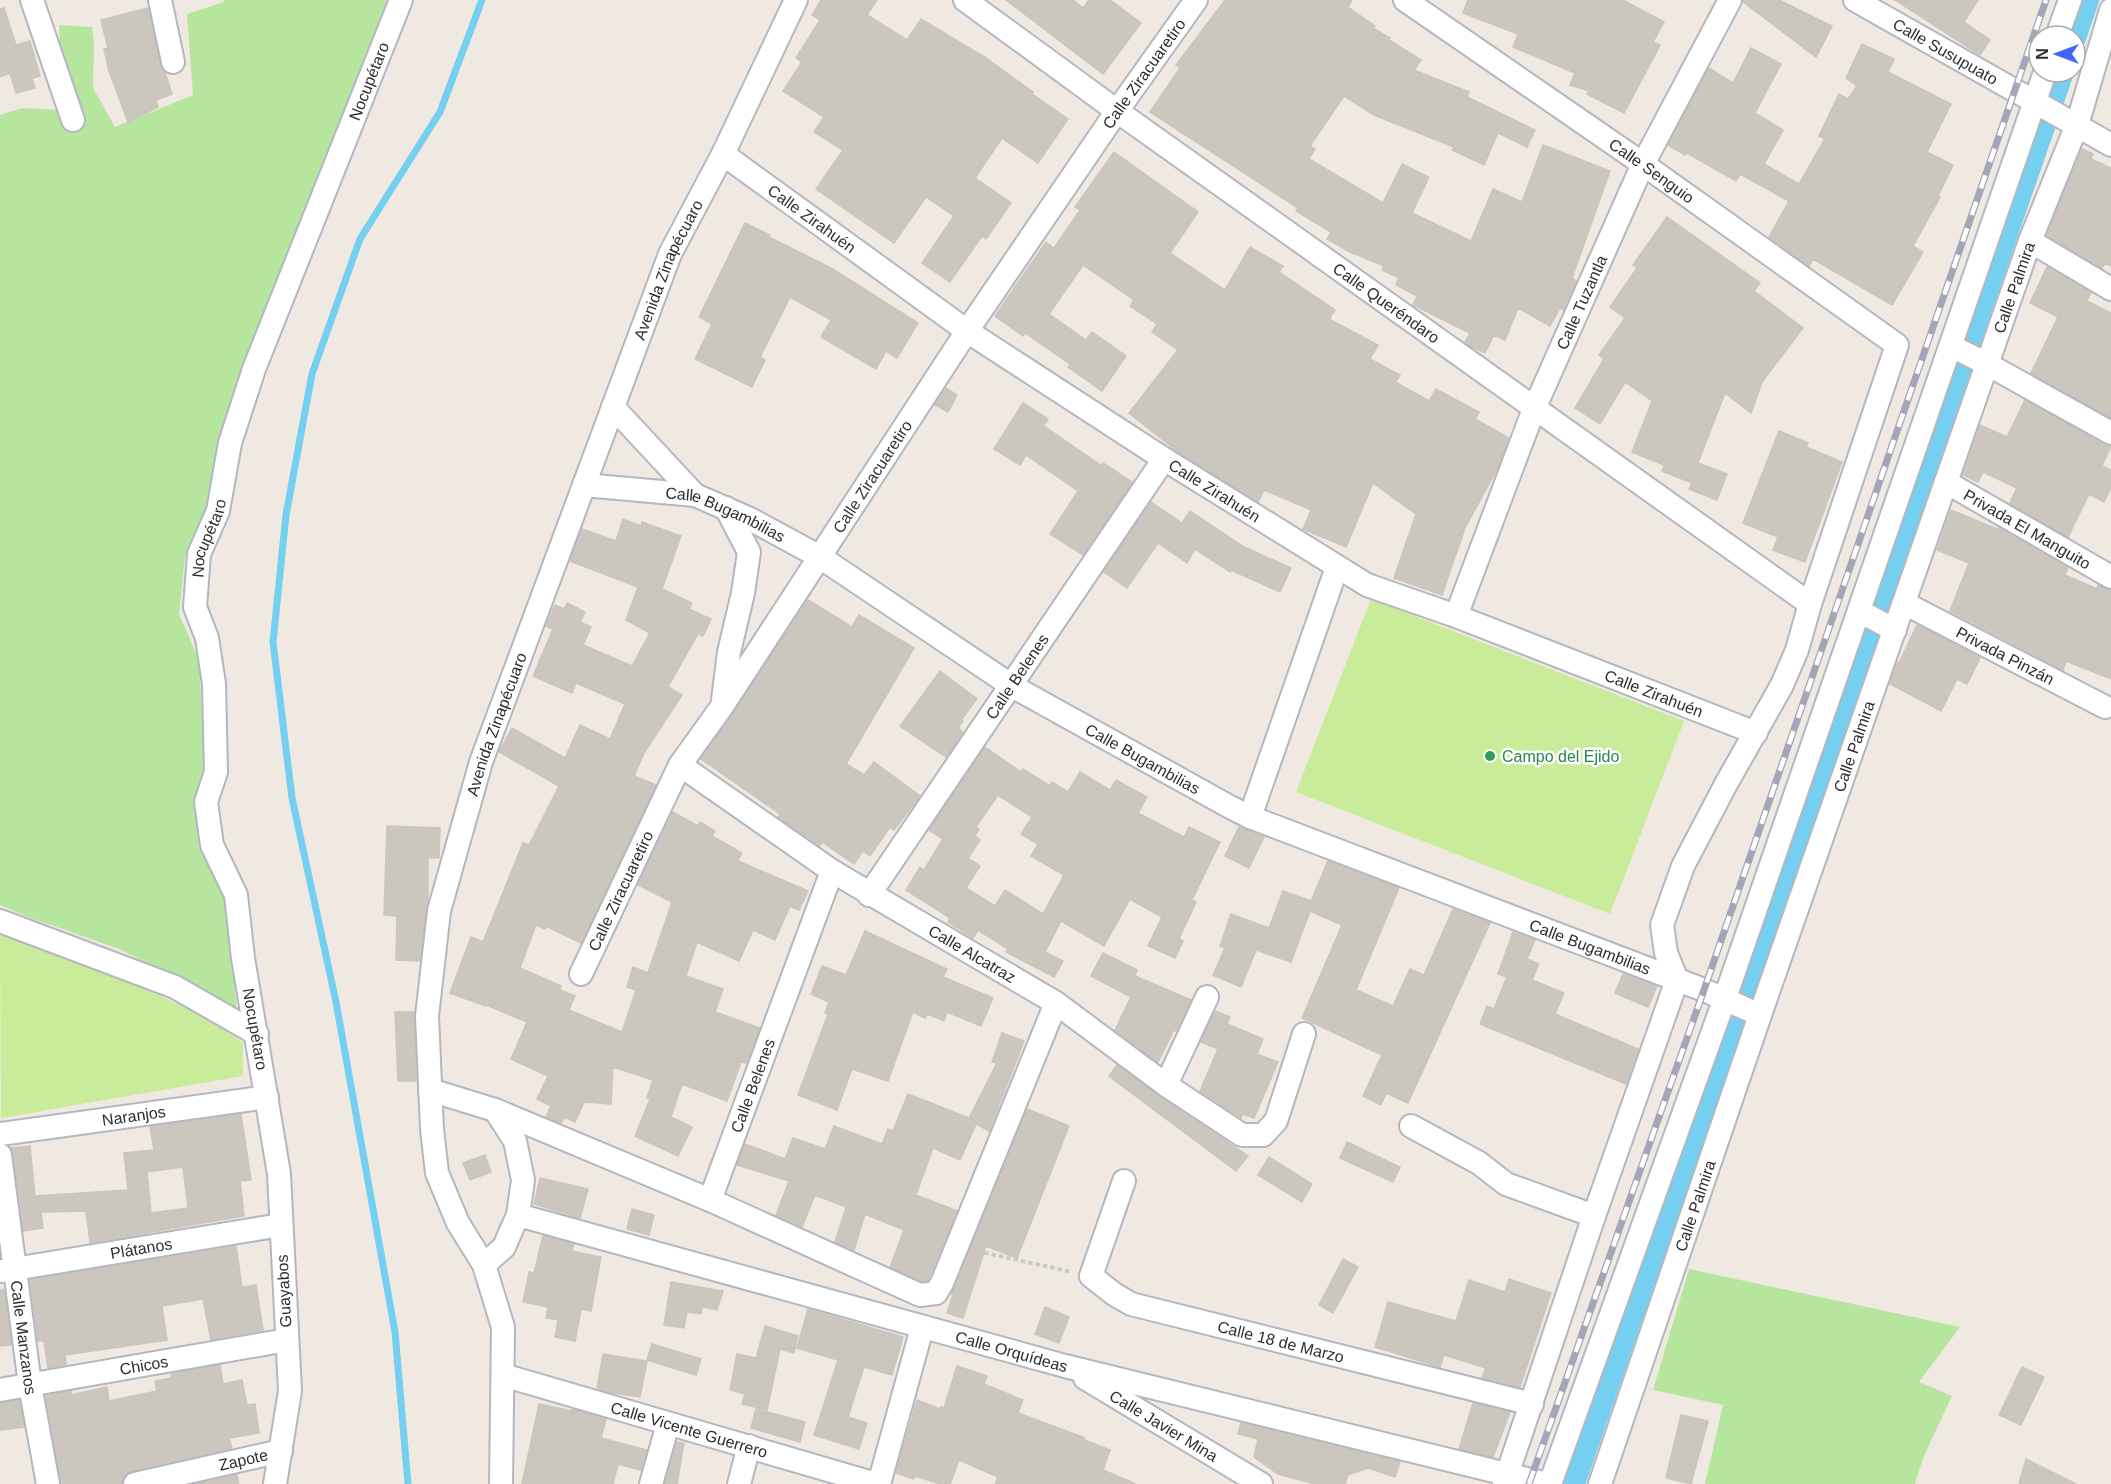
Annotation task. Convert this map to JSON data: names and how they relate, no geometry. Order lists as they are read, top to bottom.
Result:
{
  "streets": {
    "street": [
      "Calle Susupuato",
      "Calle Ziracuaretiro",
      "Nocupétaro",
      "Calle Senguio",
      "Calle Zirahuén",
      "Avenida Zinapécuaro",
      "Calle Palmira",
      "Calle Tuzantla",
      "Calle Queréndaro",
      "Calle Bugambilias",
      "Privada El Manguito",
      "Privada Pinzán",
      "Calle Belenes",
      "Calle Alcatraz",
      "Naranjos",
      "Plátanos",
      "Guayabos",
      "Calle Manzanos",
      "Calle 18 de Marzo",
      "Calle Orquídeas",
      "Chicos",
      "Calle Javier Mina",
      "Calle Vicente Guerrero",
      "Zapote"
    ]
  },
  "crossings": [
    ["Calle Susupuato", "Calle Palmira"],
    ["Calle Ziracuaretiro", "Calle Zirahuén"],
    ["Calle Ziracuaretiro", "Calle Queréndaro"],
    ["Calle Ziracuaretiro", "Calle Bugambilias"],
    ["Calle Ziracuaretiro", "Calle Alcatraz"],
    ["Nocupétaro", "Naranjos"],
    ["Nocupétaro", "Guayabos"],
    ["Calle Senguio", "Calle Tuzantla"],
    ["Calle Senguio", "Calle Queréndaro"],
    ["Calle Zirahuén", "Avenida Zinapécuaro"],
    ["Calle Zirahuén", "Calle Tuzantla"],
    ["Calle Zirahuén", "Calle Belenes"],
    ["Avenida Zinapécuaro", "Calle Bugambilias"],
    ["Avenida Zinapécuaro", "Calle Vicente Guerrero"],
    ["Calle Palmira", "Calle Bugambilias"],
    ["Calle Palmira", "Privada El Manguito"],
    ["Calle Palmira", "Privada Pinzán"],
    ["Calle Tuzantla", "Calle Queréndaro"],
    ["Calle Bugambilias", "Calle Belenes"],
    ["Calle Belenes", "Calle Alcatraz"],
    ["Naranjos", "Guayabos"],
    ["Plátanos", "Guayabos"],
    ["Plátanos", "Calle Manzanos"],
    ["Guayabos", "Chicos"],
    ["Guayabos", "Zapote"],
    ["Calle Manzanos", "Chicos"],
    ["Calle Orquídeas", "Calle Javier Mina"]
  ],
  "places": ["Campo del Ejido"],
  "north": "left"
}
